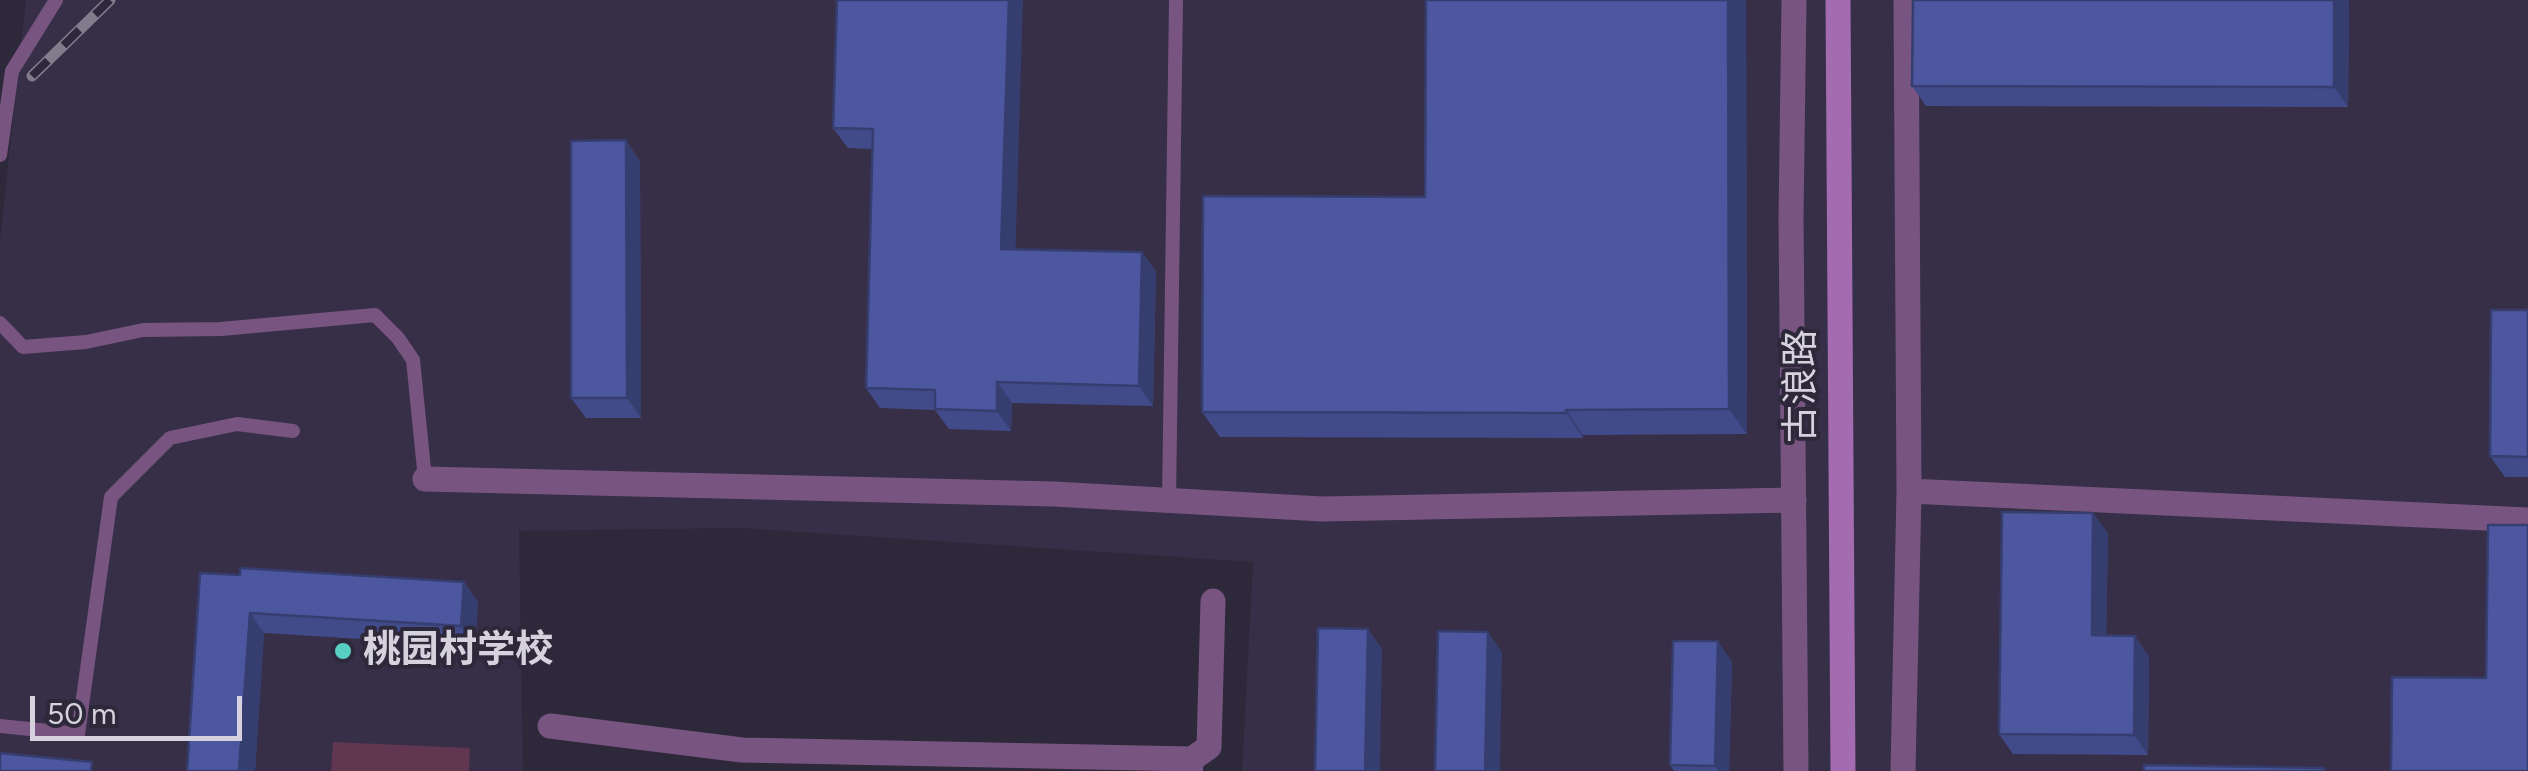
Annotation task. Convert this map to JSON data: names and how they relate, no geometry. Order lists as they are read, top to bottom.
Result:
{
  "streets": {
    "main road": ["古浪路"]
  },
  "places": ["桃园村学校"],
  "scale_bar": "50 m"
}
